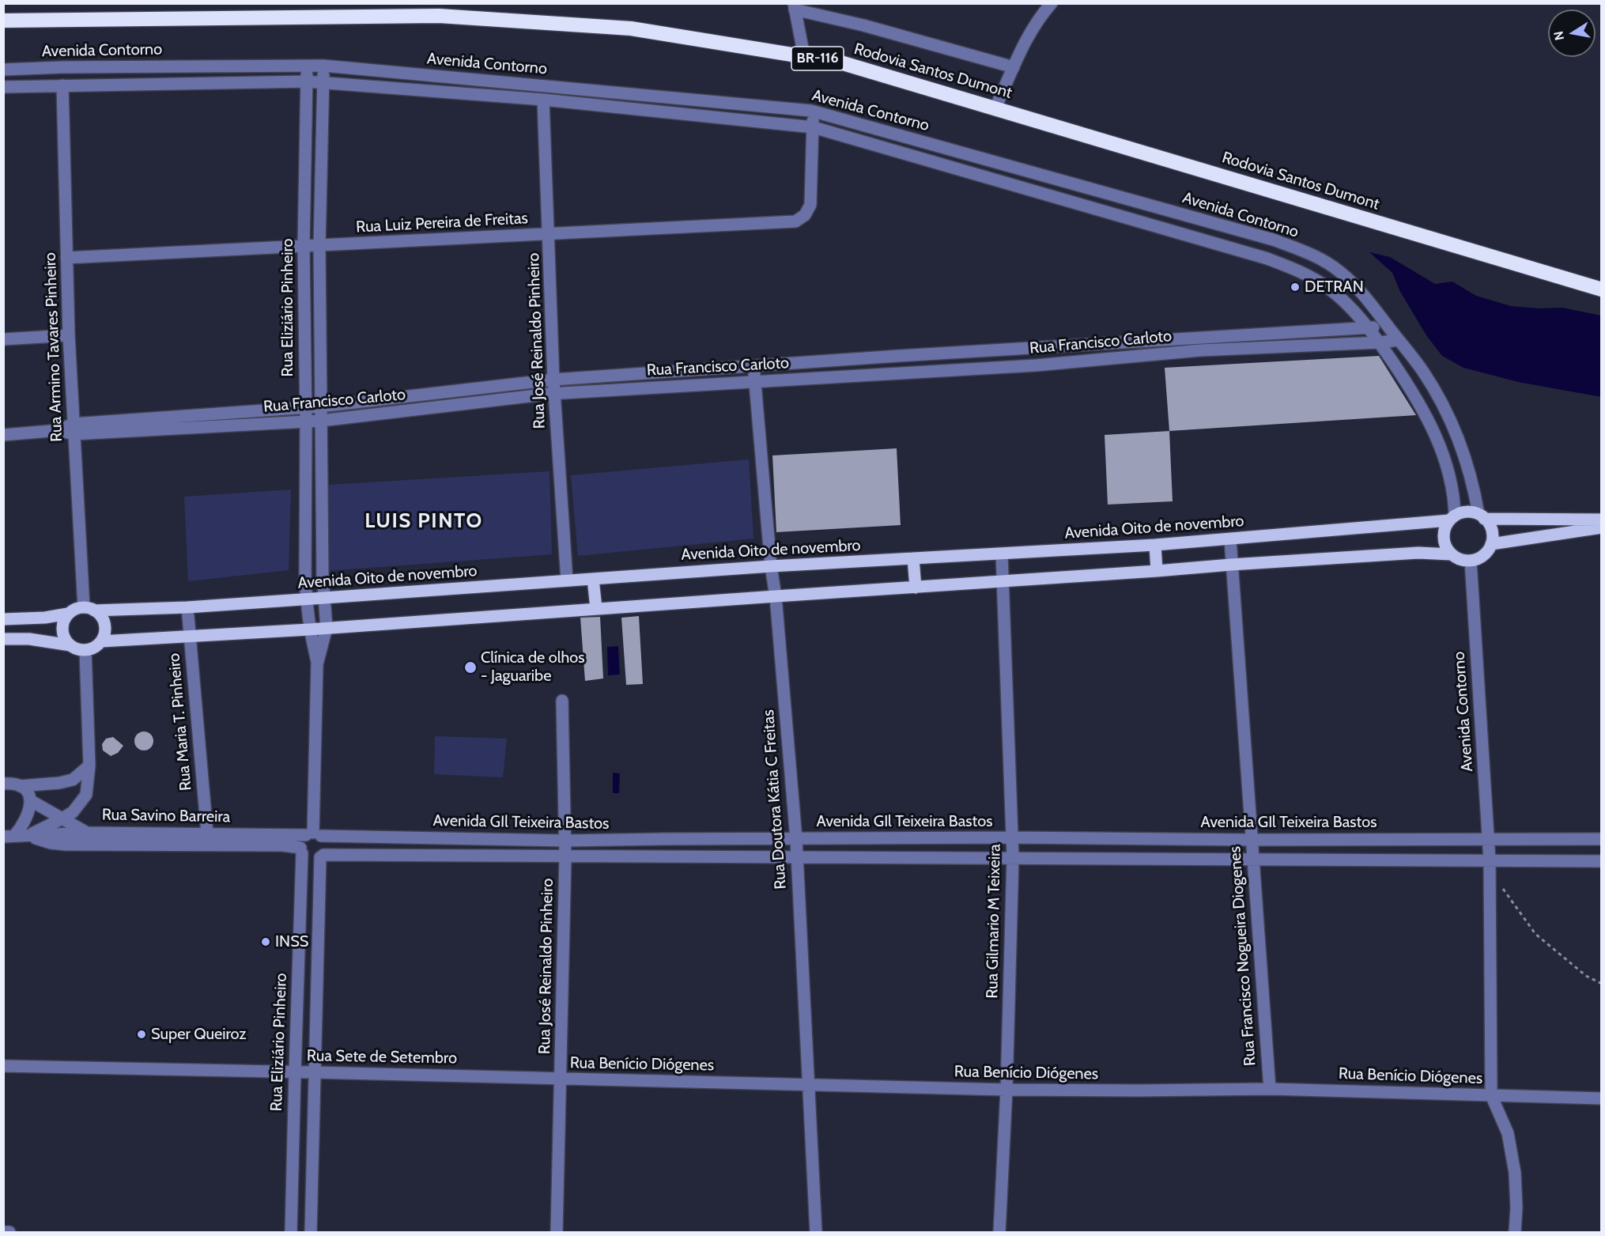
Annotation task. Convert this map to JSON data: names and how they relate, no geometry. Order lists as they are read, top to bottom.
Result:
{
  "streets": {
    "highway": ["BR-116", "Rodovia Santos Dumont"],
    "main road": ["Avenida Oito de novembro"],
    "street": [
      "Avenida Contorno",
      "Rua Luiz Pereira de Freitas",
      "Rua Eliziário Pinheiro",
      "Rua José Reinaldo Pinheiro",
      "Rua Francisco Carloto",
      "Rua Armino Tavares Pinheiro",
      "Rua Maria T. Pinheiro",
      "Rua Doutora Kátia C Freitas",
      "Rua Savino Barreira",
      "Avenida GIl Teixeira Bastos",
      "Rua Gilmario M Teixeira",
      "Rua Francisco Nogueira Diogenes",
      "Rua Sete de Setembro",
      "Rua Benício Diógenes"
    ]
  },
  "crossings": [
    ["Avenida Contorno", "Rua Luiz Pereira de Freitas"],
    ["Avenida Contorno", "Rua Eliziário Pinheiro"],
    ["Avenida Contorno", "Rua José Reinaldo Pinheiro"],
    ["Avenida Contorno", "Rua Francisco Carloto"],
    ["Avenida Contorno", "Rua Armino Tavares Pinheiro"],
    ["Avenida Contorno", "Avenida Oito de novembro"],
    ["Avenida Contorno", "Avenida GIl Teixeira Bastos"],
    ["Avenida Contorno", "Rua Benício Diógenes"],
    ["Rua Luiz Pereira de Freitas", "Rua Eliziário Pinheiro"],
    ["Rua Luiz Pereira de Freitas", "Rua José Reinaldo Pinheiro"],
    ["Rua Luiz Pereira de Freitas", "Rua Armino Tavares Pinheiro"],
    ["Rua Eliziário Pinheiro", "Rua Francisco Carloto"],
    ["Rua Eliziário Pinheiro", "Avenida Oito de novembro"],
    ["Rua Eliziário Pinheiro", "Rua Savino Barreira"],
    ["Rua Eliziário Pinheiro", "Avenida GIl Teixeira Bastos"],
    ["Rua Eliziário Pinheiro", "Rua Sete de Setembro"],
    ["Rua José Reinaldo Pinheiro", "Rua Francisco Carloto"],
    ["Rua José Reinaldo Pinheiro", "Avenida Oito de novembro"],
    ["Rua José Reinaldo Pinheiro", "Avenida GIl Teixeira Bastos"],
    ["Rua José Reinaldo Pinheiro", "Rua Sete de Setembro"],
    ["Rua José Reinaldo Pinheiro", "Rua Benício Diógenes"],
    ["Rua Francisco Carloto", "Rua Armino Tavares Pinheiro"],
    ["Rua Francisco Carloto", "Rua Doutora Kátia C Freitas"],
    ["Rua Armino Tavares Pinheiro", "Avenida Oito de novembro"],
    ["Rua Armino Tavares Pinheiro", "Rua Savino Barreira"],
    ["Avenida Oito de novembro", "Rua Maria T. Pinheiro"],
    ["Avenida Oito de novembro", "Rua Doutora Kátia C Freitas"],
    ["Avenida Oito de novembro", "Rua Savino Barreira"],
    ["Avenida Oito de novembro", "Rua Gilmario M Teixeira"],
    ["Avenida Oito de novembro", "Rua Francisco Nogueira Diogenes"],
    ["Rua Maria T. Pinheiro", "Rua Savino Barreira"],
    ["Rua Doutora Kátia C Freitas", "Avenida GIl Teixeira Bastos"],
    ["Rua Doutora Kátia C Freitas", "Rua Benício Diógenes"],
    ["Rua Savino Barreira", "Avenida GIl Teixeira Bastos"],
    ["Avenida GIl Teixeira Bastos", "Rua Gilmario M Teixeira"],
    ["Avenida GIl Teixeira Bastos", "Rua Francisco Nogueira Diogenes"],
    ["Rua Gilmario M Teixeira", "Rua Benício Diógenes"],
    ["Rua Francisco Nogueira Diogenes", "Rua Benício Diógenes"],
    ["Rua Sete de Setembro", "Rua Benício Diógenes"]
  ],
  "districts": ["LUIS PINTO"],
  "places": [
    "DETRAN",
    "Clínica de olhos - Jaguaribe",
    "INSS",
    "Super Queiroz"
  ],
  "north": "left"
}
